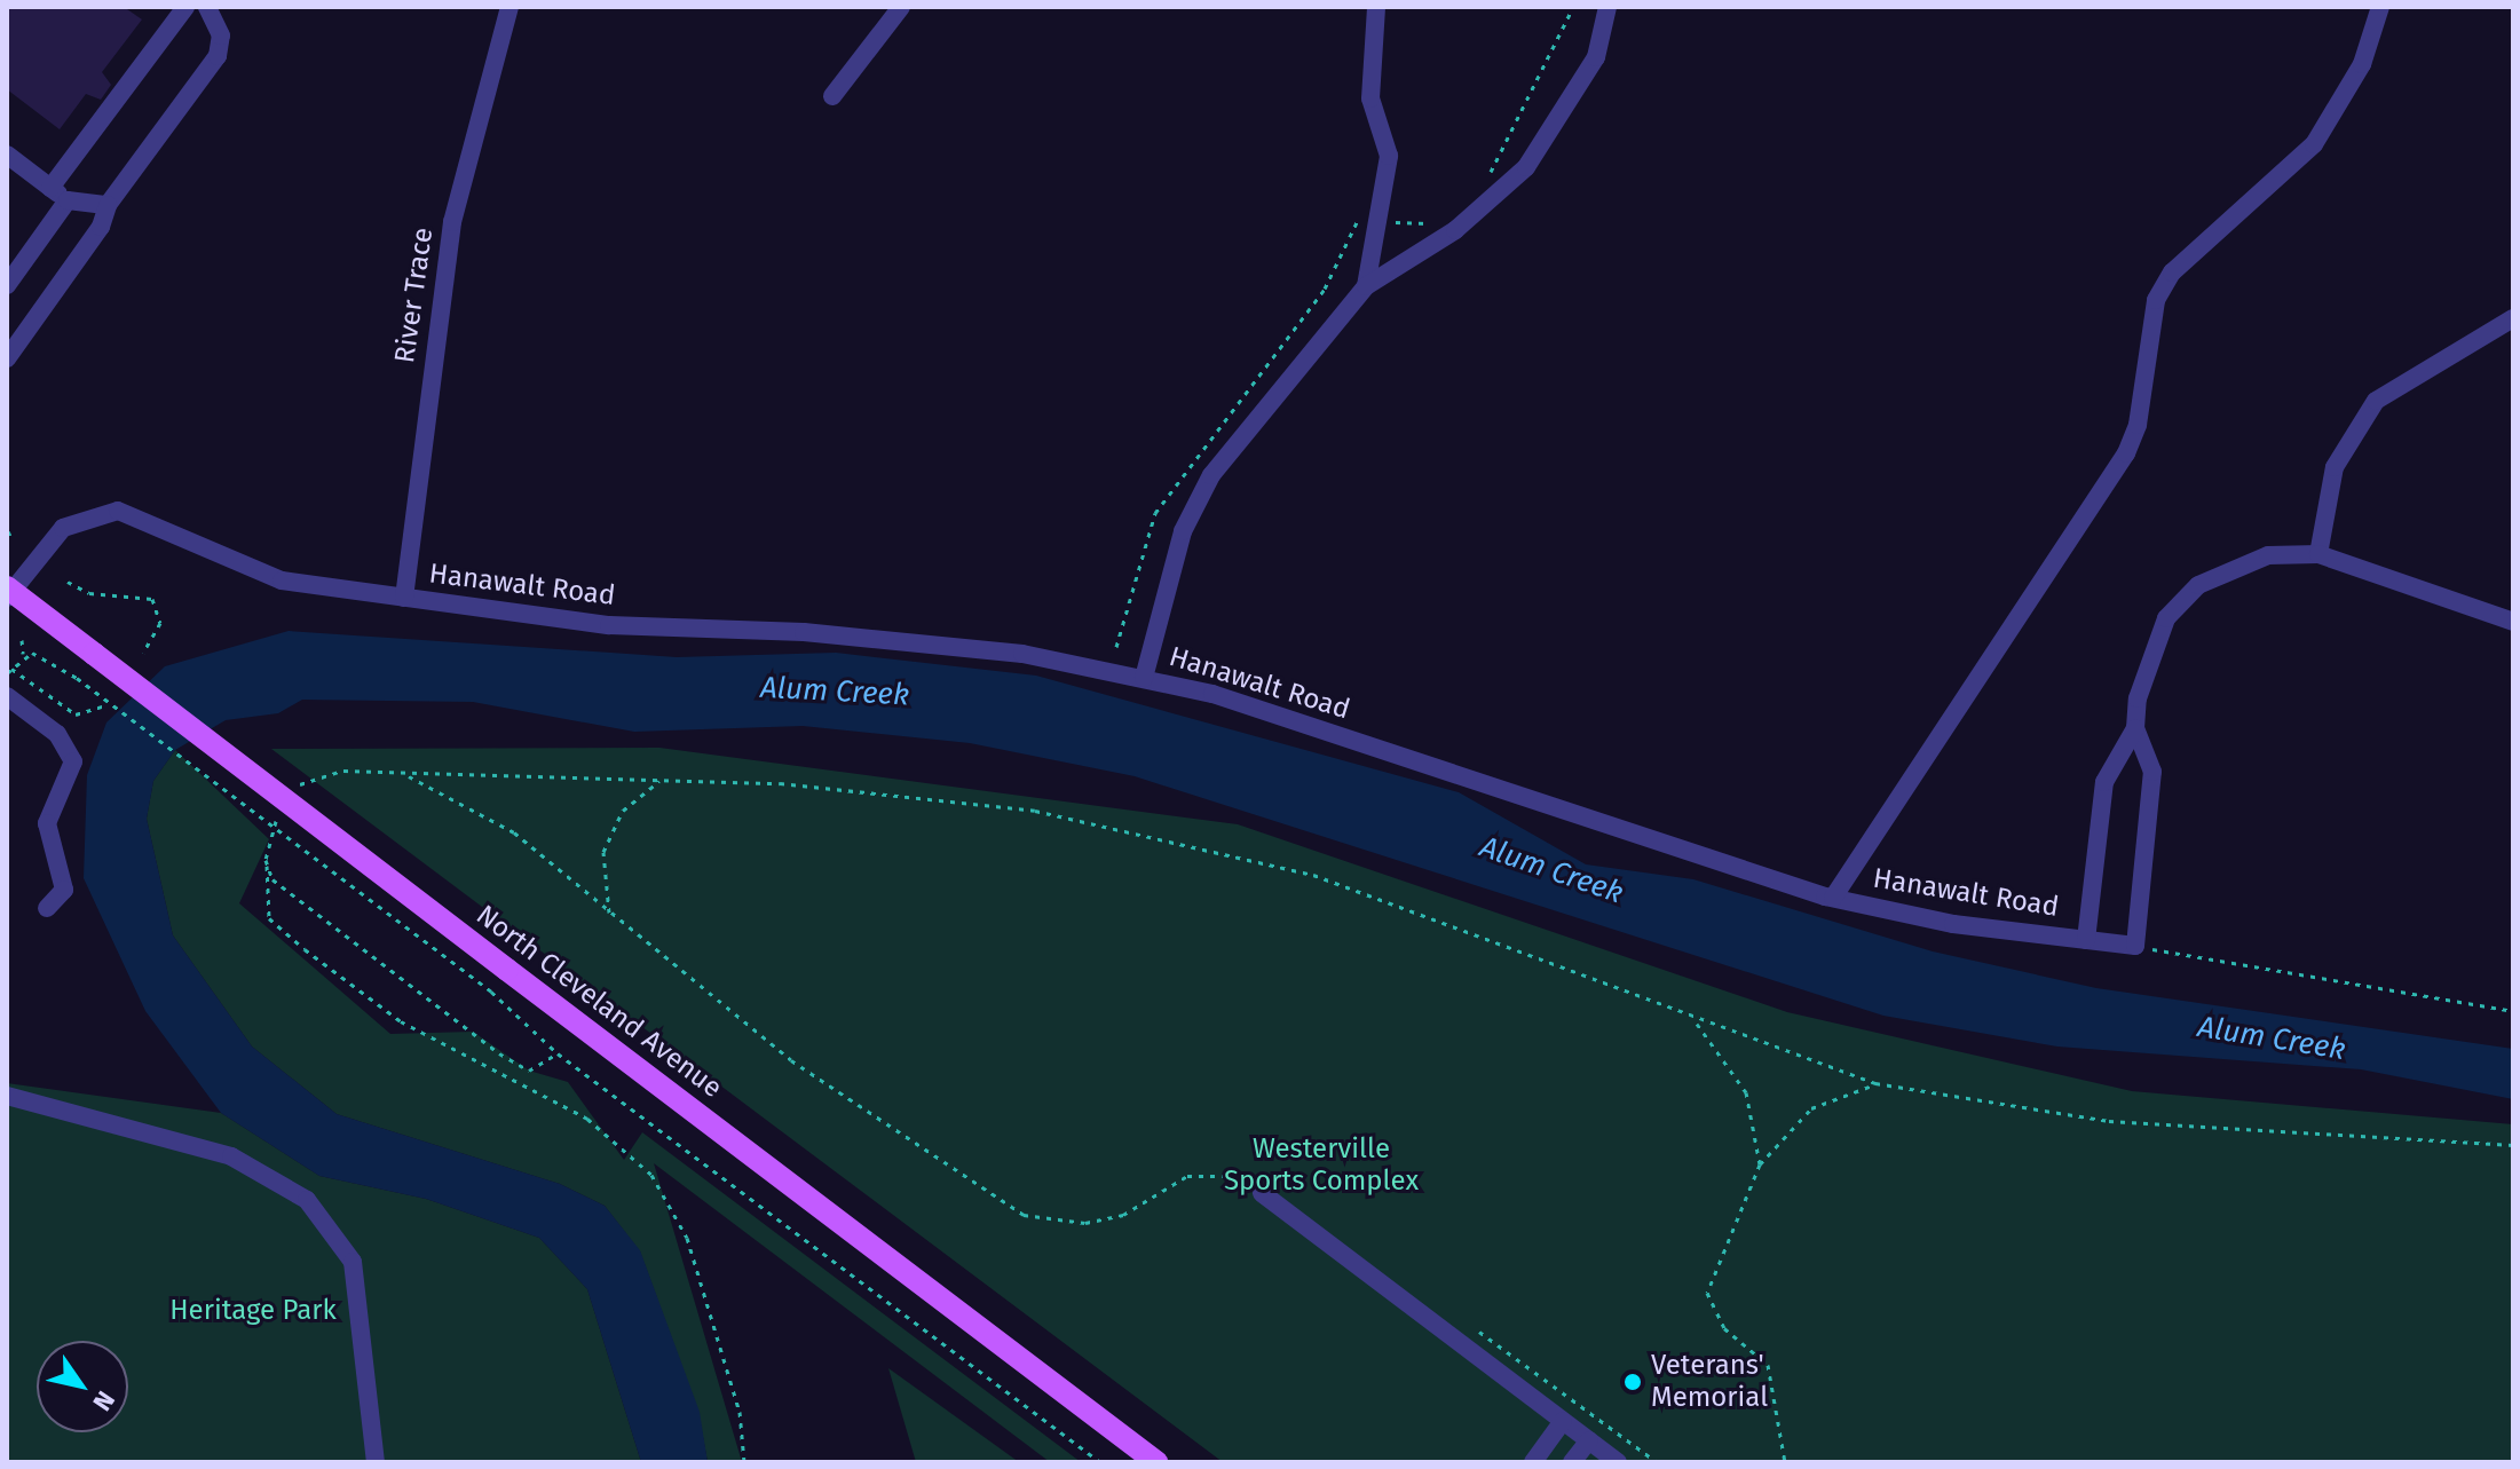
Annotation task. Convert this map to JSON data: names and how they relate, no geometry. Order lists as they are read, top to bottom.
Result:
{
  "streets": {
    "main road": ["North Cleveland Avenue"],
    "street": ["River Trace", "Hanawalt Road"]
  },
  "crossings": [
    ["River Trace", "Hanawalt Road"],
    ["Hanawalt Road", "North Cleveland Avenue"]
  ],
  "water": ["Alum Creek"],
  "parks": ["Westerville Sports Complex", "Heritage Park"],
  "places": ["Veterans' Memorial"],
  "north": "bottom right"
}
